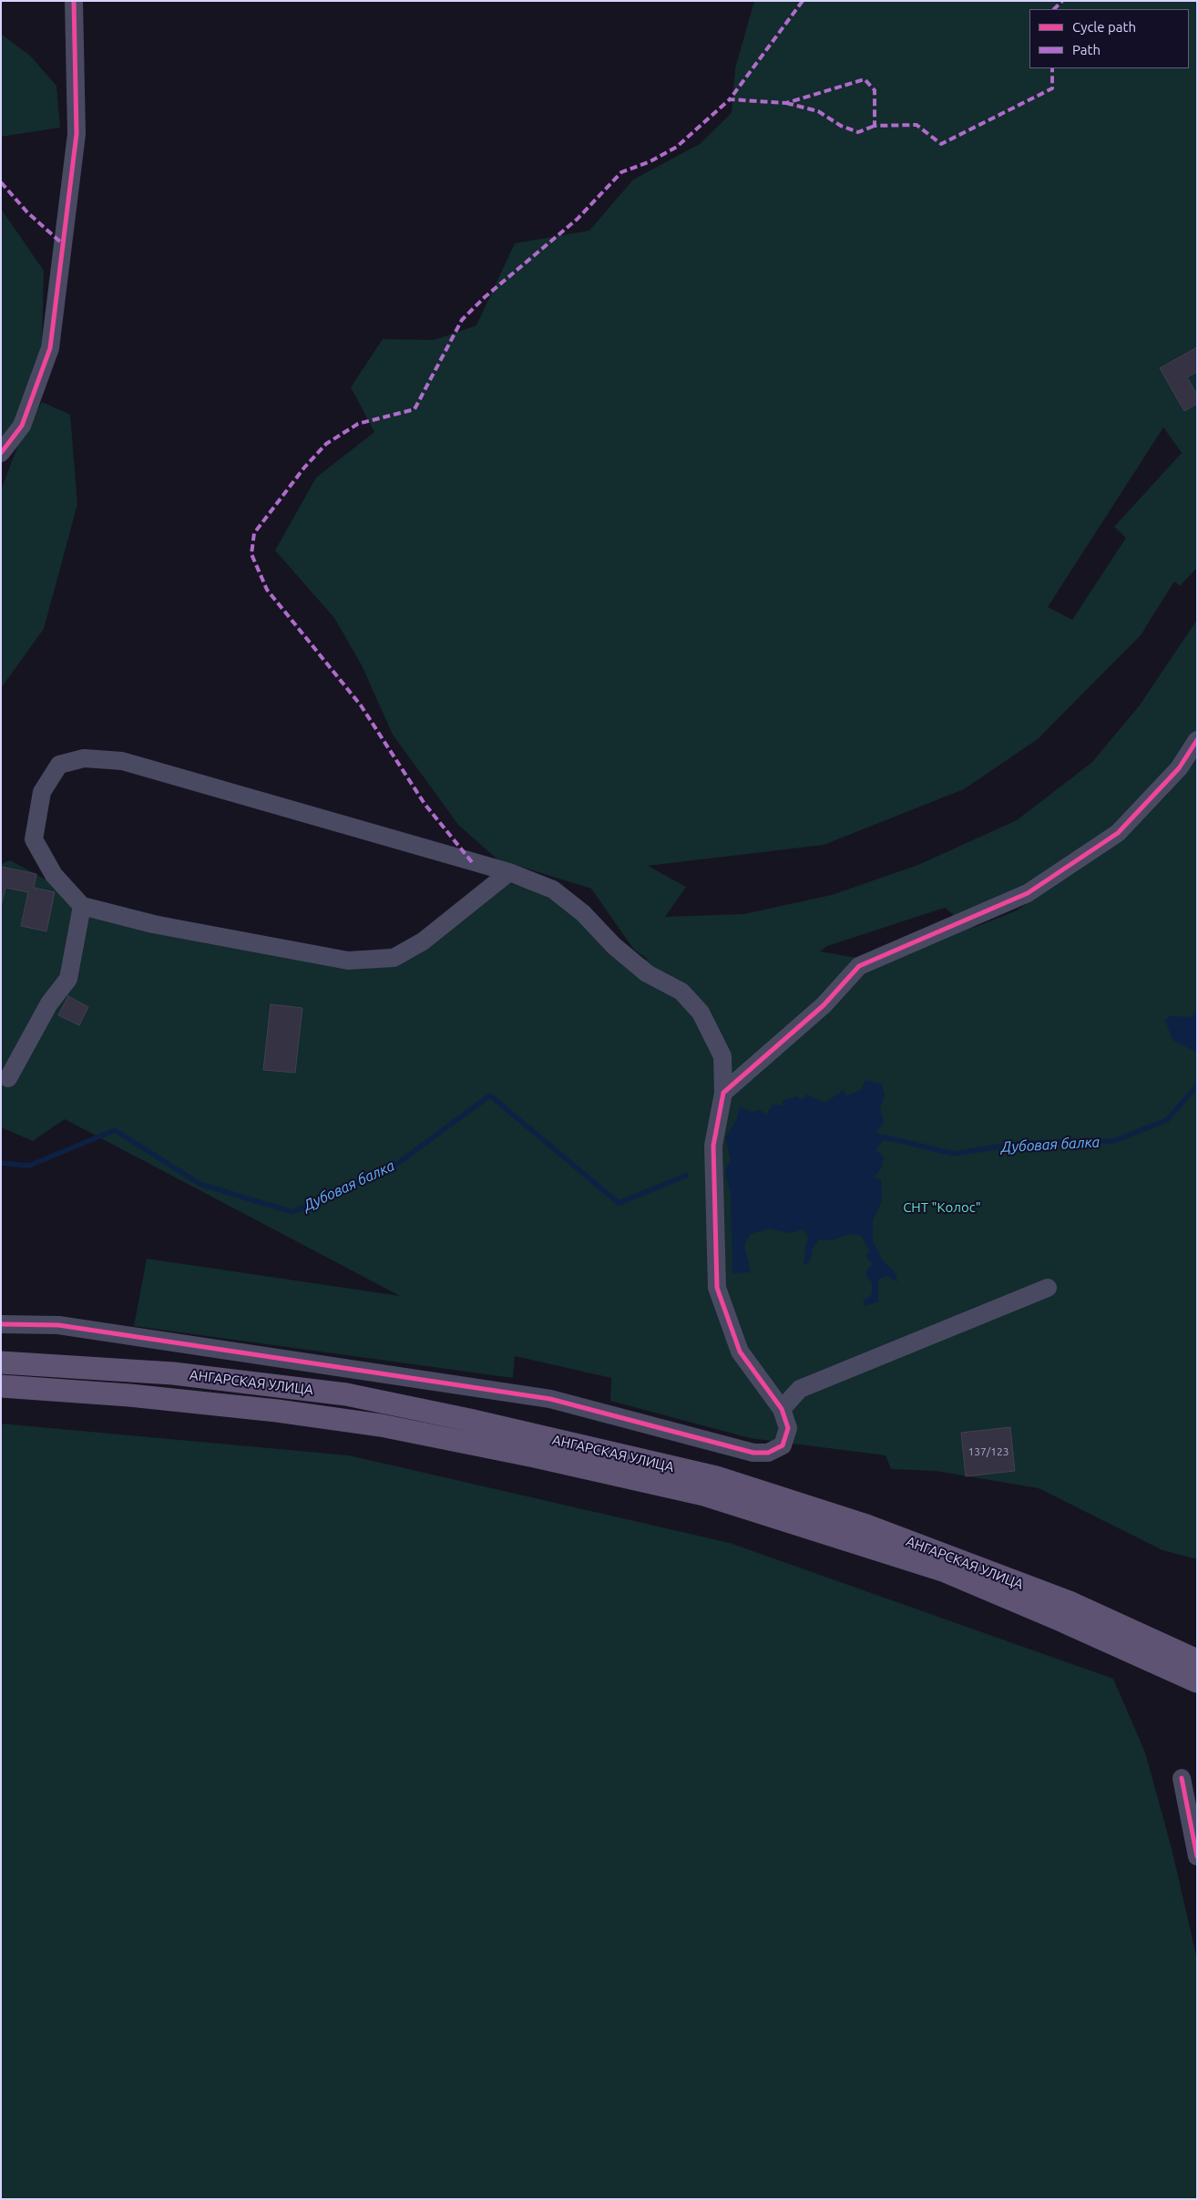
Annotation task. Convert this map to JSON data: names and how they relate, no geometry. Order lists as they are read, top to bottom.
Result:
{
  "streets": {
    "main road": ["АНГАРСКАЯ УЛИЦА"]
  },
  "water": ["Дубовая балка"],
  "parks": ["СНТ \"Колос\""],
  "house_numbers": ["137/123"],
  "legend": ["Cycle path", "Path"]
}
